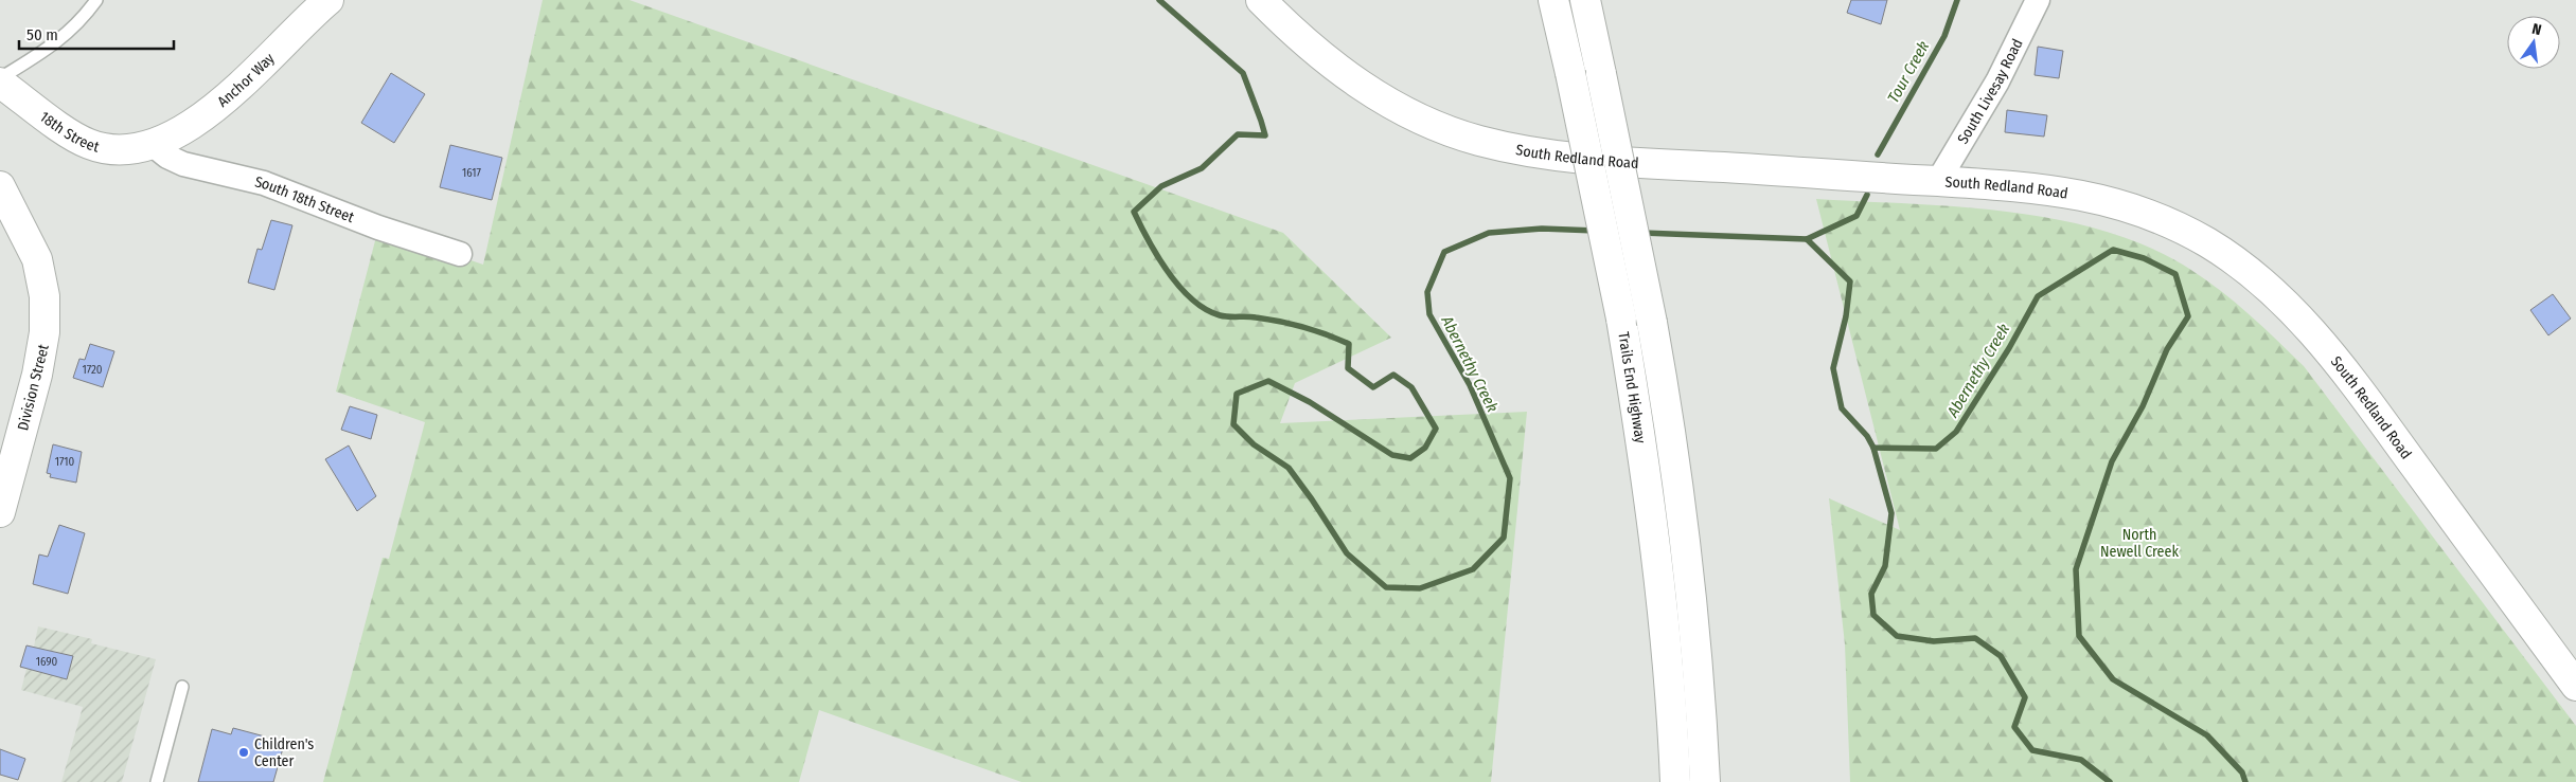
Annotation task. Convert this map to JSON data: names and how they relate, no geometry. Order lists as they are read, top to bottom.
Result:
{
  "streets": {
    "main road": [
      "Anchor Way",
      "18th Street",
      "South Redland Road",
      "Division Street",
      "Trails End Highway"
    ],
    "street": ["South Livesay Road", "South 18th Street"]
  },
  "crossings": [
    ["Anchor Way", "18th Street"],
    ["Anchor Way", "South 18th Street"],
    ["South Livesay Road", "South Redland Road"],
    ["18th Street", "South 18th Street"]
  ],
  "water": ["Tour Creek", "Abernethy Creek"],
  "parks": ["North Newell Creek"],
  "places": ["Children's Center"],
  "house_numbers": [
    "1617",
    "1720",
    "1710",
    "1690"
  ],
  "scale_bar": "50 m",
  "north": "top"
}
